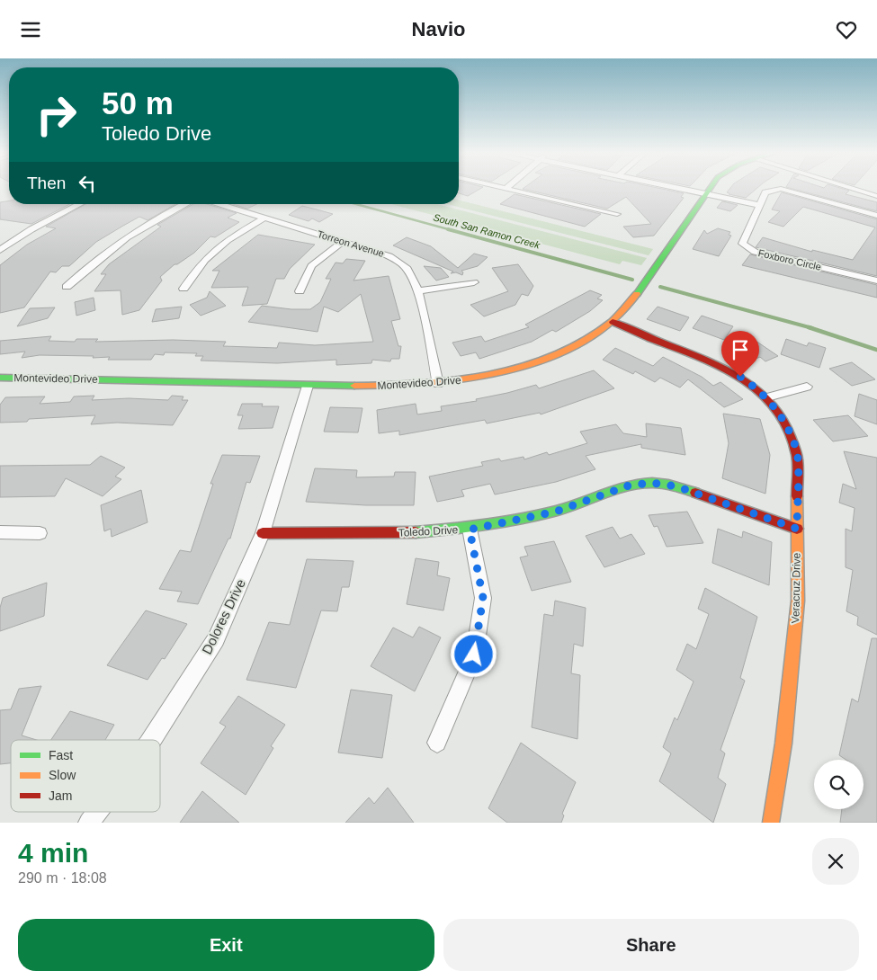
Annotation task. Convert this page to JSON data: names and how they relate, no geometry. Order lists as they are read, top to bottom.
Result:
{
  "streets": {
    "street": [
      "Torreon Avenue",
      "Foxboro Circle",
      "Montevideo Drive",
      "Toledo Drive",
      "Veracruz Drive",
      "Dolores Drive"
    ]
  },
  "crossings": [
    ["Torreon Avenue", "Montevideo Drive"],
    ["Montevideo Drive", "Veracruz Drive"],
    ["Montevideo Drive", "Dolores Drive"],
    ["Toledo Drive", "Veracruz Drive"],
    ["Toledo Drive", "Dolores Drive"]
  ],
  "water": ["South San Ramon Creek"],
  "legend": ["Fast", "Slow", "Jam"],
  "page": {
    "header": "Navio",
    "turn": ["50 m", "Toledo Drive"],
    "then": "Then",
    "heading": ["4 min", "290 m · 18:08"],
    "buttons": ["Exit", "Share"]
  }
}
